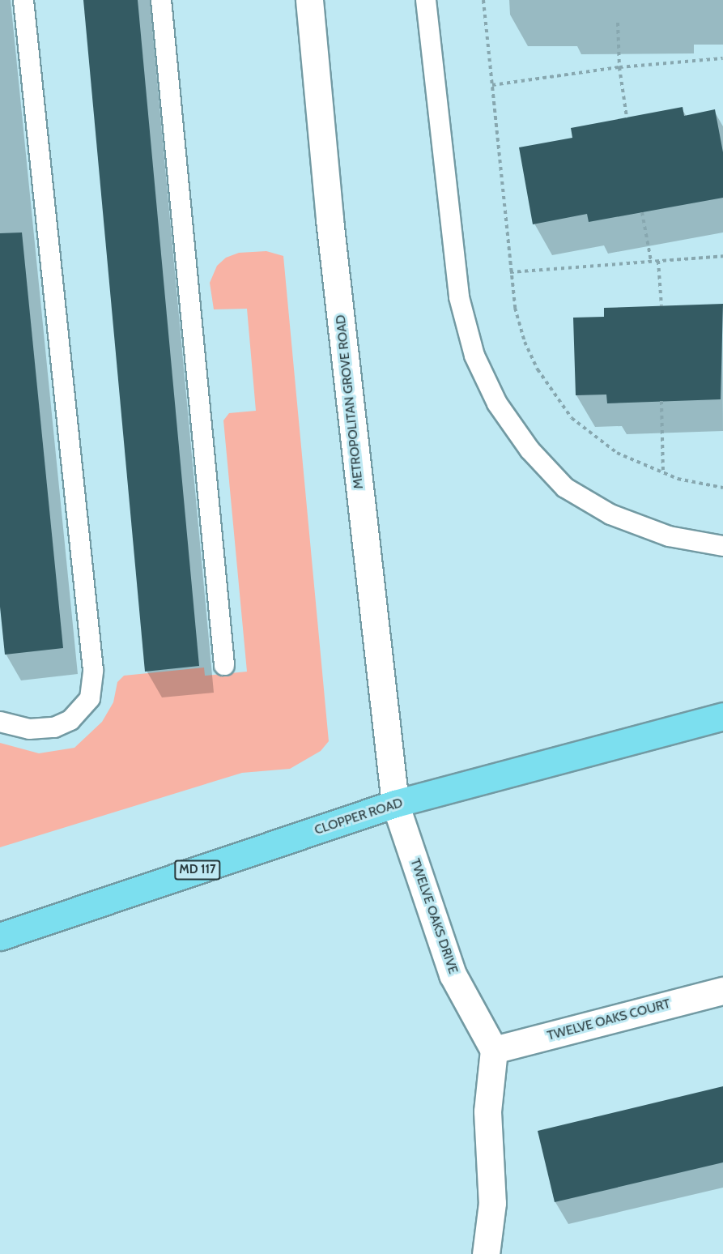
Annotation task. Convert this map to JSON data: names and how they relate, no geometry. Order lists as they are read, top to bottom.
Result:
{
  "streets": {
    "main road": ["CLOPPER ROAD", "MD 117"],
    "street": ["METROPOLITAN GROVE ROAD", "TWELVE OAKS DRIVE", "TWELVE OAKS COURT"]
  },
  "crossings": [
    ["METROPOLITAN GROVE ROAD", "CLOPPER ROAD"],
    ["METROPOLITAN GROVE ROAD", "TWELVE OAKS DRIVE"],
    ["CLOPPER ROAD", "TWELVE OAKS DRIVE"],
    ["TWELVE OAKS DRIVE", "TWELVE OAKS COURT"]
  ]
}
